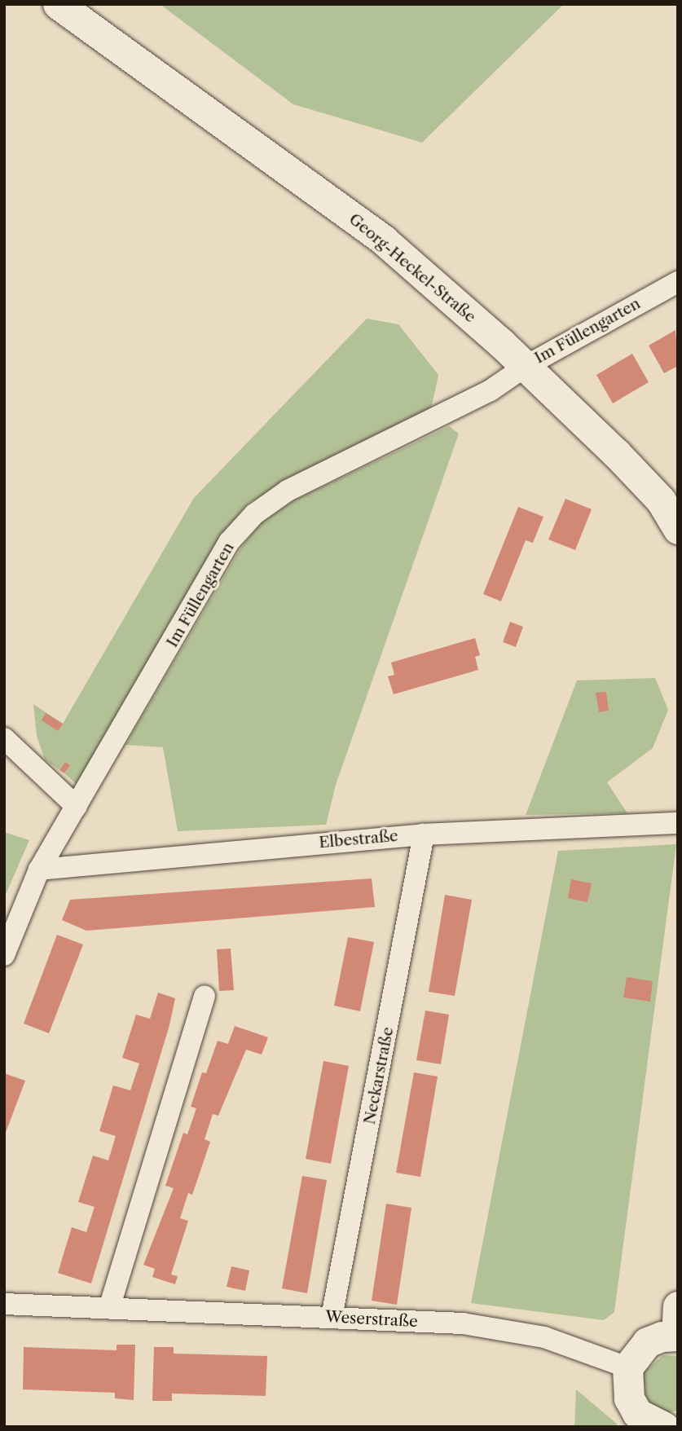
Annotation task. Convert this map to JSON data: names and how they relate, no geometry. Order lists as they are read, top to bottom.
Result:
{
  "streets": {
    "street": [
      "Georg-Heckel-Straße",
      "Im Füllengarten",
      "Elbestraße",
      "Neckarstraße",
      "Weserstraße"
    ]
  },
  "crossings": [
    ["Georg-Heckel-Straße", "Im Füllengarten"],
    ["Im Füllengarten", "Elbestraße"],
    ["Elbestraße", "Neckarstraße"],
    ["Neckarstraße", "Weserstraße"]
  ]
}
